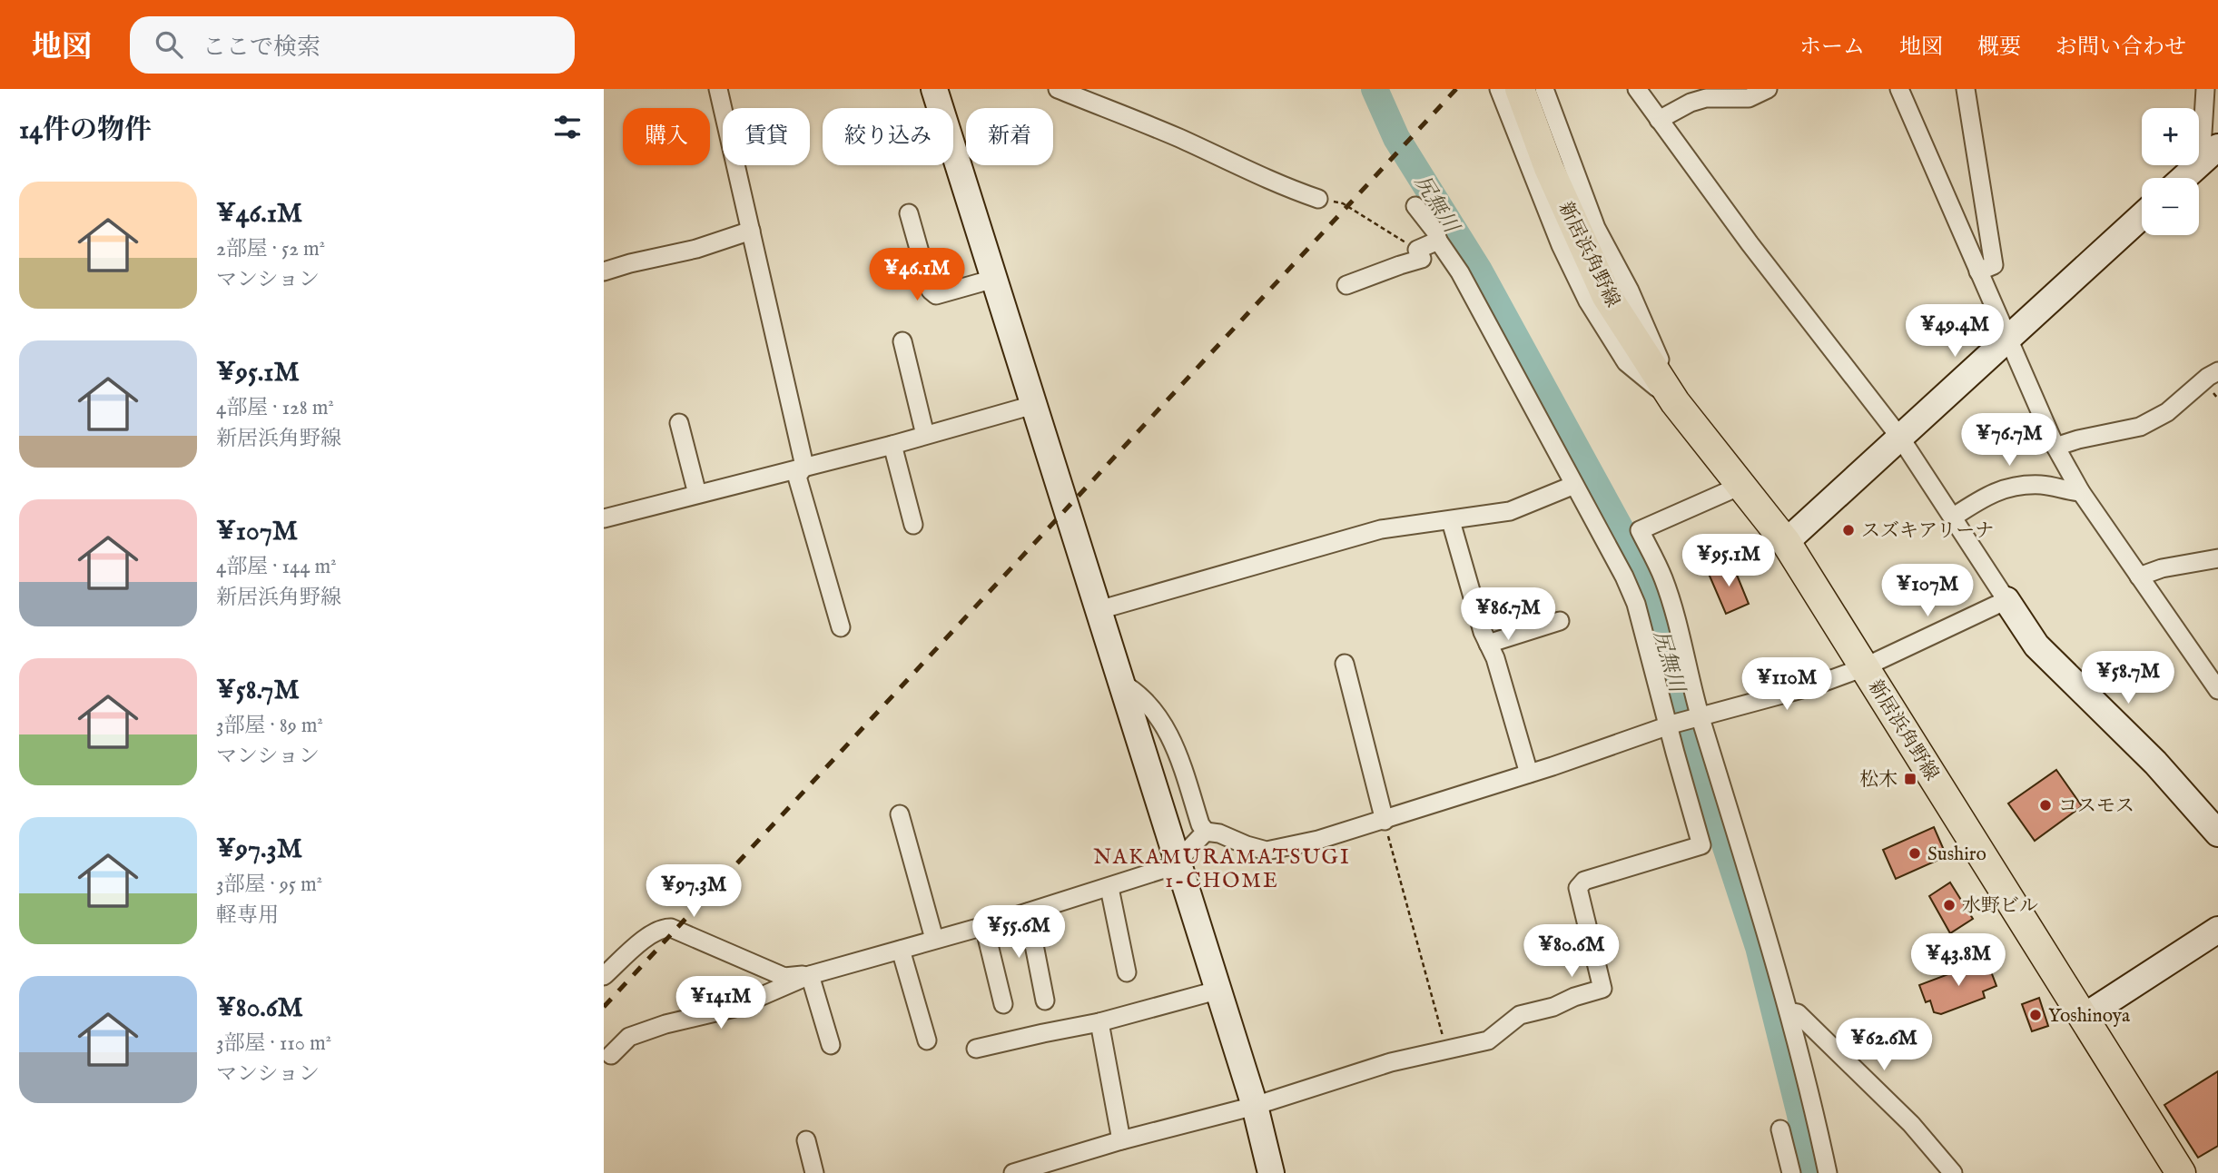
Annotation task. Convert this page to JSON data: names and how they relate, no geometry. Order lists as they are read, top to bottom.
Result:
{
  "streets": {
    "main road": ["新居浜角野線"]
  },
  "districts": ["NAKAMURAMATSUGI 1-CHOME"],
  "water": ["尻無川"],
  "places": {
    "other": [
      "スズキアリーナ",
      "コスモス",
      "Sushiro",
      "水野ビル",
      "Yoshinoya"
    ],
    "transit": ["松木"]
  },
  "page": {
    "header": "地図",
    "search": "ここで検索",
    "nav": [
      "ホーム",
      "地図",
      "概要",
      "お問い合わせ"
    ],
    "heading": "14件の物件",
    "map_buttons": ["+", "−"],
    "chip": [
      "購入",
      "賃貸",
      "絞り込み",
      "新着"
    ],
    "list": [
      {
        "name": "¥46.1M",
        "note": "2部屋 · 52 m² · マンション"
      },
      {
        "name": "¥95.1M",
        "note": "4部屋 · 128 m² · 新居浜角野線"
      },
      {
        "name": "¥107M",
        "note": "4部屋 · 144 m² · 新居浜角野線"
      },
      {
        "name": "¥58.7M",
        "note": "3部屋 · 89 m² · マンション"
      },
      {
        "name": "¥97.3M",
        "note": "3部屋 · 95 m² · 軽専用"
      },
      {
        "name": "¥80.6M",
        "note": "3部屋 · 110 m² · マンション"
      }
    ],
    "price": [
      "¥46.1M",
      "¥49.4M",
      "¥76.7M",
      "¥95.1M",
      "¥107M",
      "¥86.7M",
      "¥58.7M",
      "¥110M",
      "¥97.3M",
      "¥55.6M",
      "¥80.6M",
      "¥43.8M",
      "¥141M",
      "¥62.6M"
    ]
  }
}
